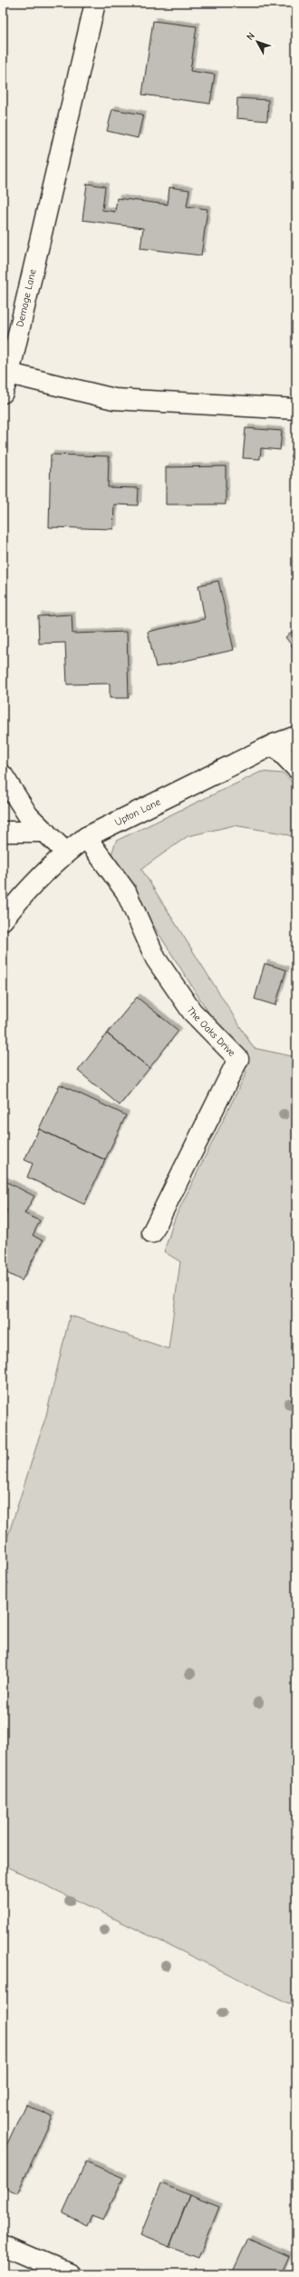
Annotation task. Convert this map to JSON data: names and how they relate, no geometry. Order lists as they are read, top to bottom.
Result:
{
  "streets": {
    "street": ["Demage Lane", "Upton Lane", "The Oaks Drive"]
  },
  "crossings": [
    ["Upton Lane", "The Oaks Drive"]
  ],
  "north": "top left"
}
